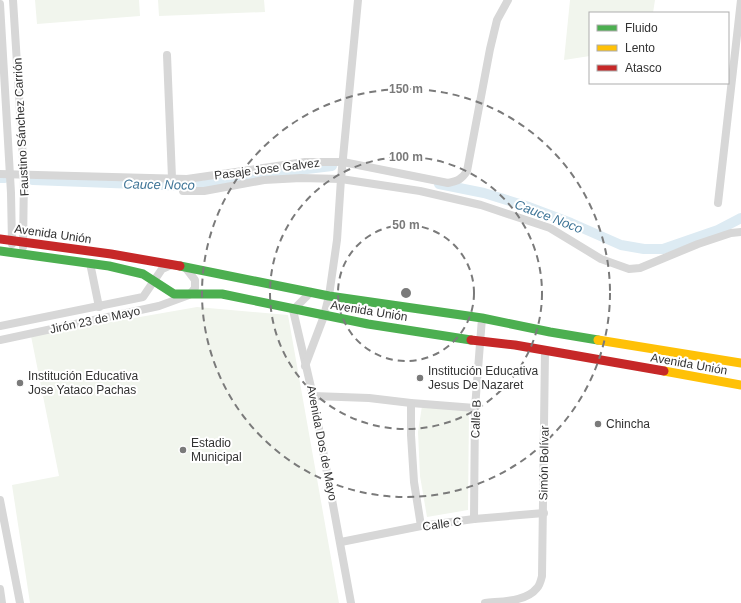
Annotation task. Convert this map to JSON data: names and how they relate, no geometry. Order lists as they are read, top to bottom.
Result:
{
  "streets": {
    "main road": ["Avenida Unión"],
    "street": [
      "Faustino Sánchez Carrión",
      "Pasaje Jose Galvez",
      "Jirón 23 de Mayo",
      "Calle B",
      "Avenida Dos de Mayo",
      "Simón Bolívar",
      "Calle C"
    ]
  },
  "crossings": [
    ["Faustino Sánchez Carrión", "Pasaje Jose Galvez"],
    ["Faustino Sánchez Carrión", "Avenida Unión"],
    ["Avenida Unión", "Jirón 23 de Mayo"],
    ["Avenida Unión", "Calle B"],
    ["Avenida Unión", "Avenida Dos de Mayo"],
    ["Avenida Unión", "Simón Bolívar"],
    ["Calle B", "Calle C"],
    ["Avenida Dos de Mayo", "Calle C"],
    ["Simón Bolívar", "Calle C"]
  ],
  "water": ["Cauce Noco"],
  "places": [
    "Institución Educativa Jesus De Nazaret",
    "Institución Educativa Jose Yataco Pachas",
    "Chincha",
    "Estadio Municipal"
  ],
  "legend": ["Fluido", "Lento", "Atasco"],
  "rings": ["150 m", "100 m", "50 m"]
}
